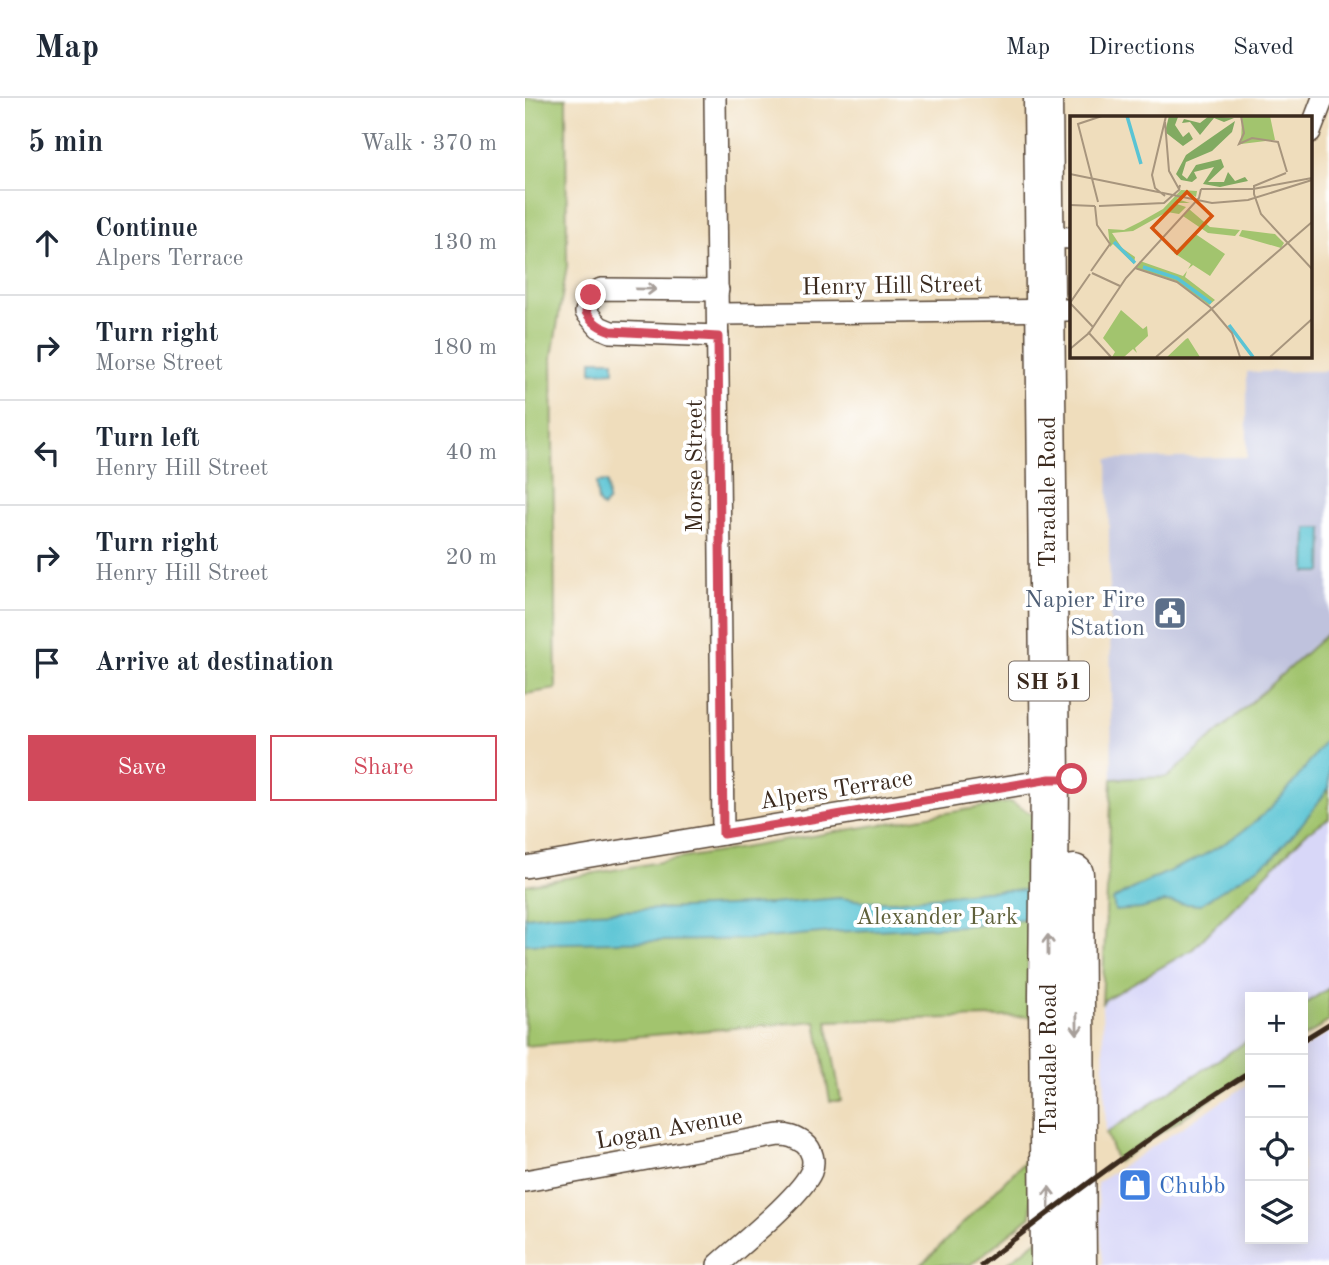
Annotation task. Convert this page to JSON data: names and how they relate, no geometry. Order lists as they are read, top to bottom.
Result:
{
  "streets": {
    "highway": ["Taradale Road", "SH 51"],
    "street": [
      "Henry Hill Street",
      "Morse Street",
      "Alpers Terrace",
      "Logan Avenue"
    ]
  },
  "crossings": [
    ["Henry Hill Street", "Morse Street"],
    ["Henry Hill Street", "Taradale Road"],
    ["Morse Street", "Alpers Terrace"],
    ["Taradale Road", "Alpers Terrace"]
  ],
  "parks": ["Alexander Park"],
  "places": {
    "public building": ["Napier Fire Station"],
    "shop": ["Chubb"]
  },
  "page": {
    "header": "Map",
    "nav": ["Map", "Directions", "Saved"],
    "heading": ["5 min", "Walk · 370 m"],
    "list": [
      ["Continue", "Alpers Terrace", "130 m"],
      ["Turn right", "Morse Street", "180 m"],
      ["Turn left", "Henry Hill Street", "40 m"],
      ["Turn right", "Henry Hill Street", "20 m"],
      "Arrive at destination"
    ],
    "buttons": ["Save", "Share"],
    "map_buttons": ["+", "−"]
  }
}
